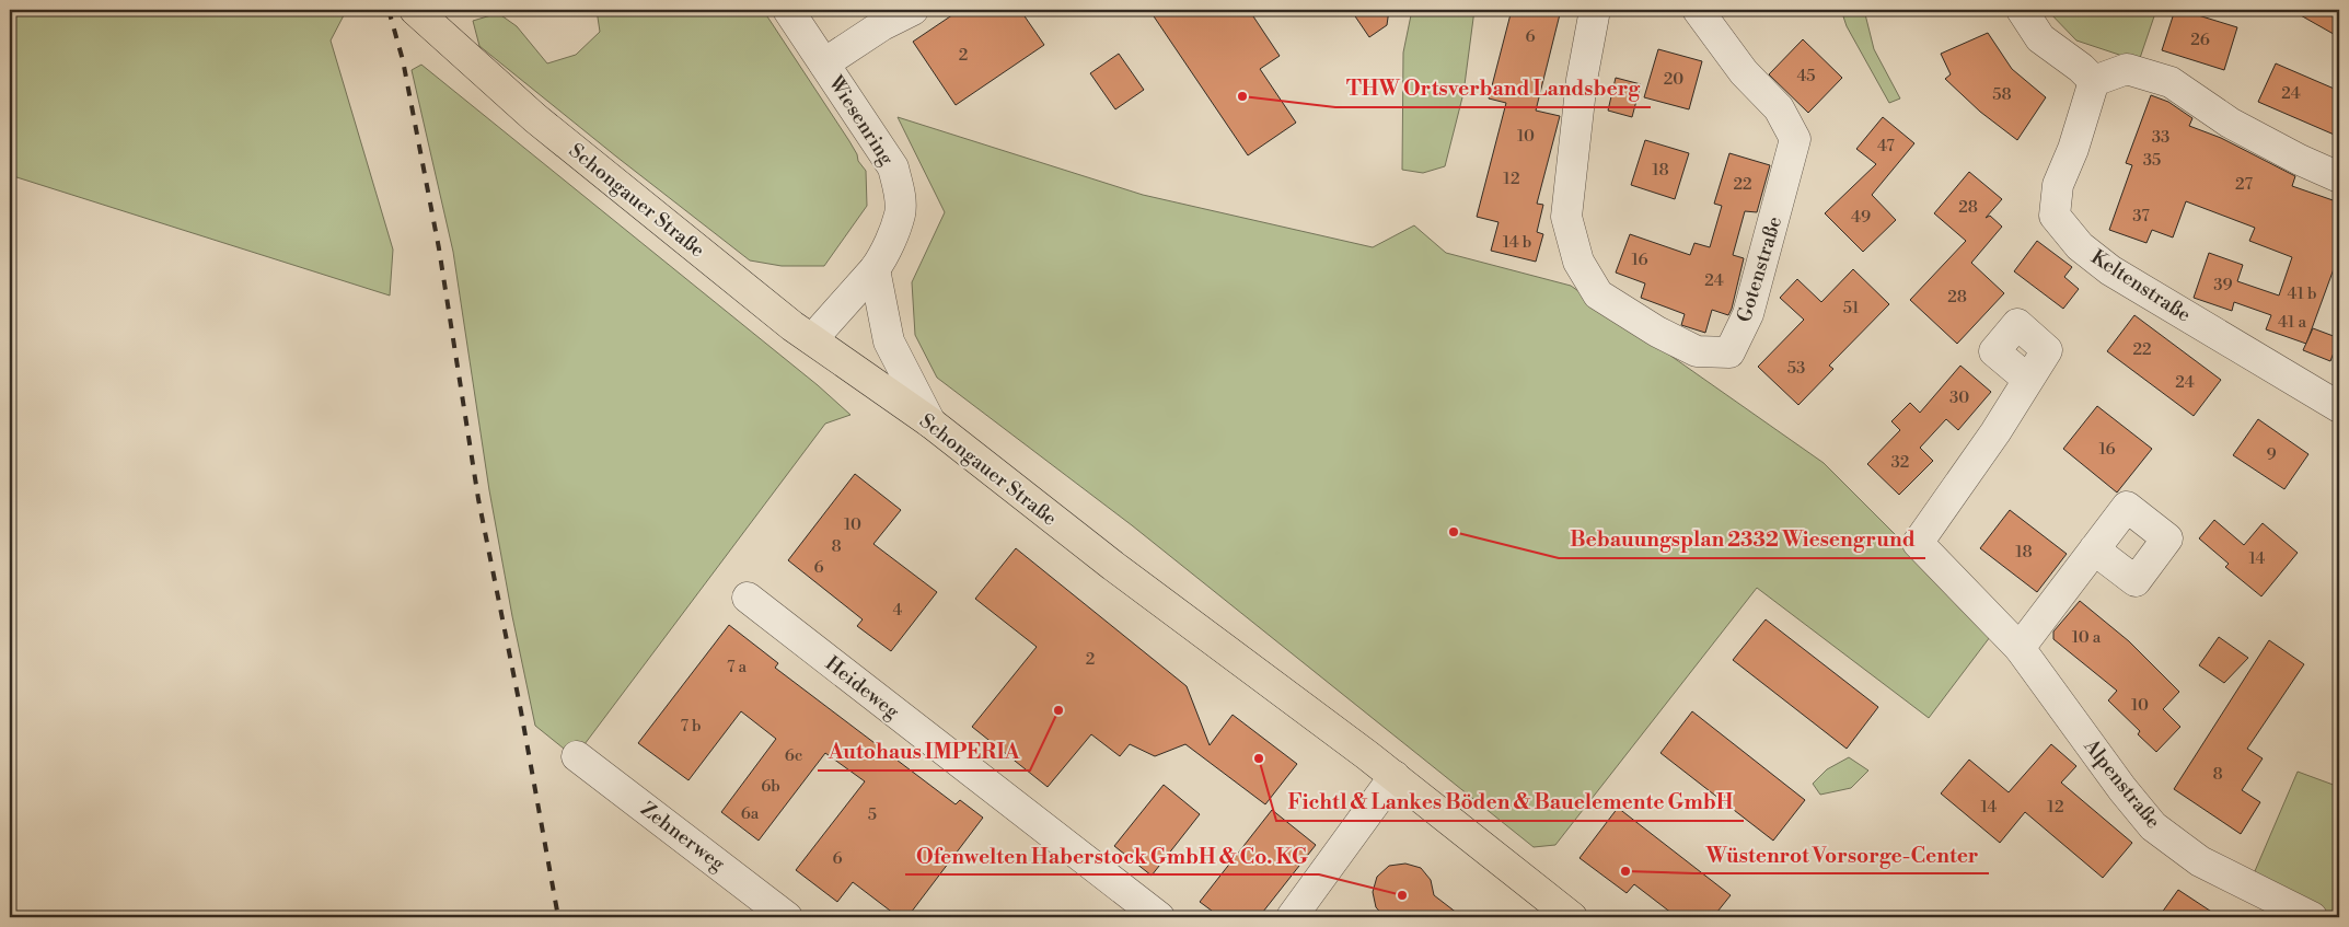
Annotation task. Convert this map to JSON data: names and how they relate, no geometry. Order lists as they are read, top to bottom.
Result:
{
  "streets": {
    "main road": ["Schongauer Straße"],
    "street": [
      "Wiesenring",
      "Gotenstraße",
      "Keltenstraße",
      "Heideweg",
      "Alpenstraße",
      "Zehnerweg"
    ]
  },
  "crossings": [
    ["Wiesenring", "Schongauer Straße"]
  ],
  "places": [
    "THW Ortsverband Landsberg",
    "Bebauungsplan 2332 Wiesengrund",
    "Autohaus IMPERIA",
    "Fichtl & Lankes Böden & Bauelemente GmbH",
    "Wüstenrot Vorsorge-Center",
    "Ofenwelten Haberstock GmbH & Co. KG"
  ],
  "house_numbers": [
    "6",
    "26",
    "2",
    "45",
    "20",
    "24",
    "58",
    "10",
    "33",
    "47",
    "35",
    "18",
    "12",
    "22",
    "27",
    "28",
    "37",
    "49",
    "14 b",
    "16",
    "24",
    "39",
    "41 b",
    "28",
    "51",
    "41 a",
    "22",
    "53",
    "24",
    "30",
    "16",
    "9",
    "32",
    "10",
    "8",
    "18",
    "14",
    "6",
    "4",
    "10 a",
    "2",
    "7 a",
    "10",
    "7 b",
    "6c",
    "8",
    "6b",
    "14",
    "12",
    "6a",
    "5",
    "6"
  ]
}
